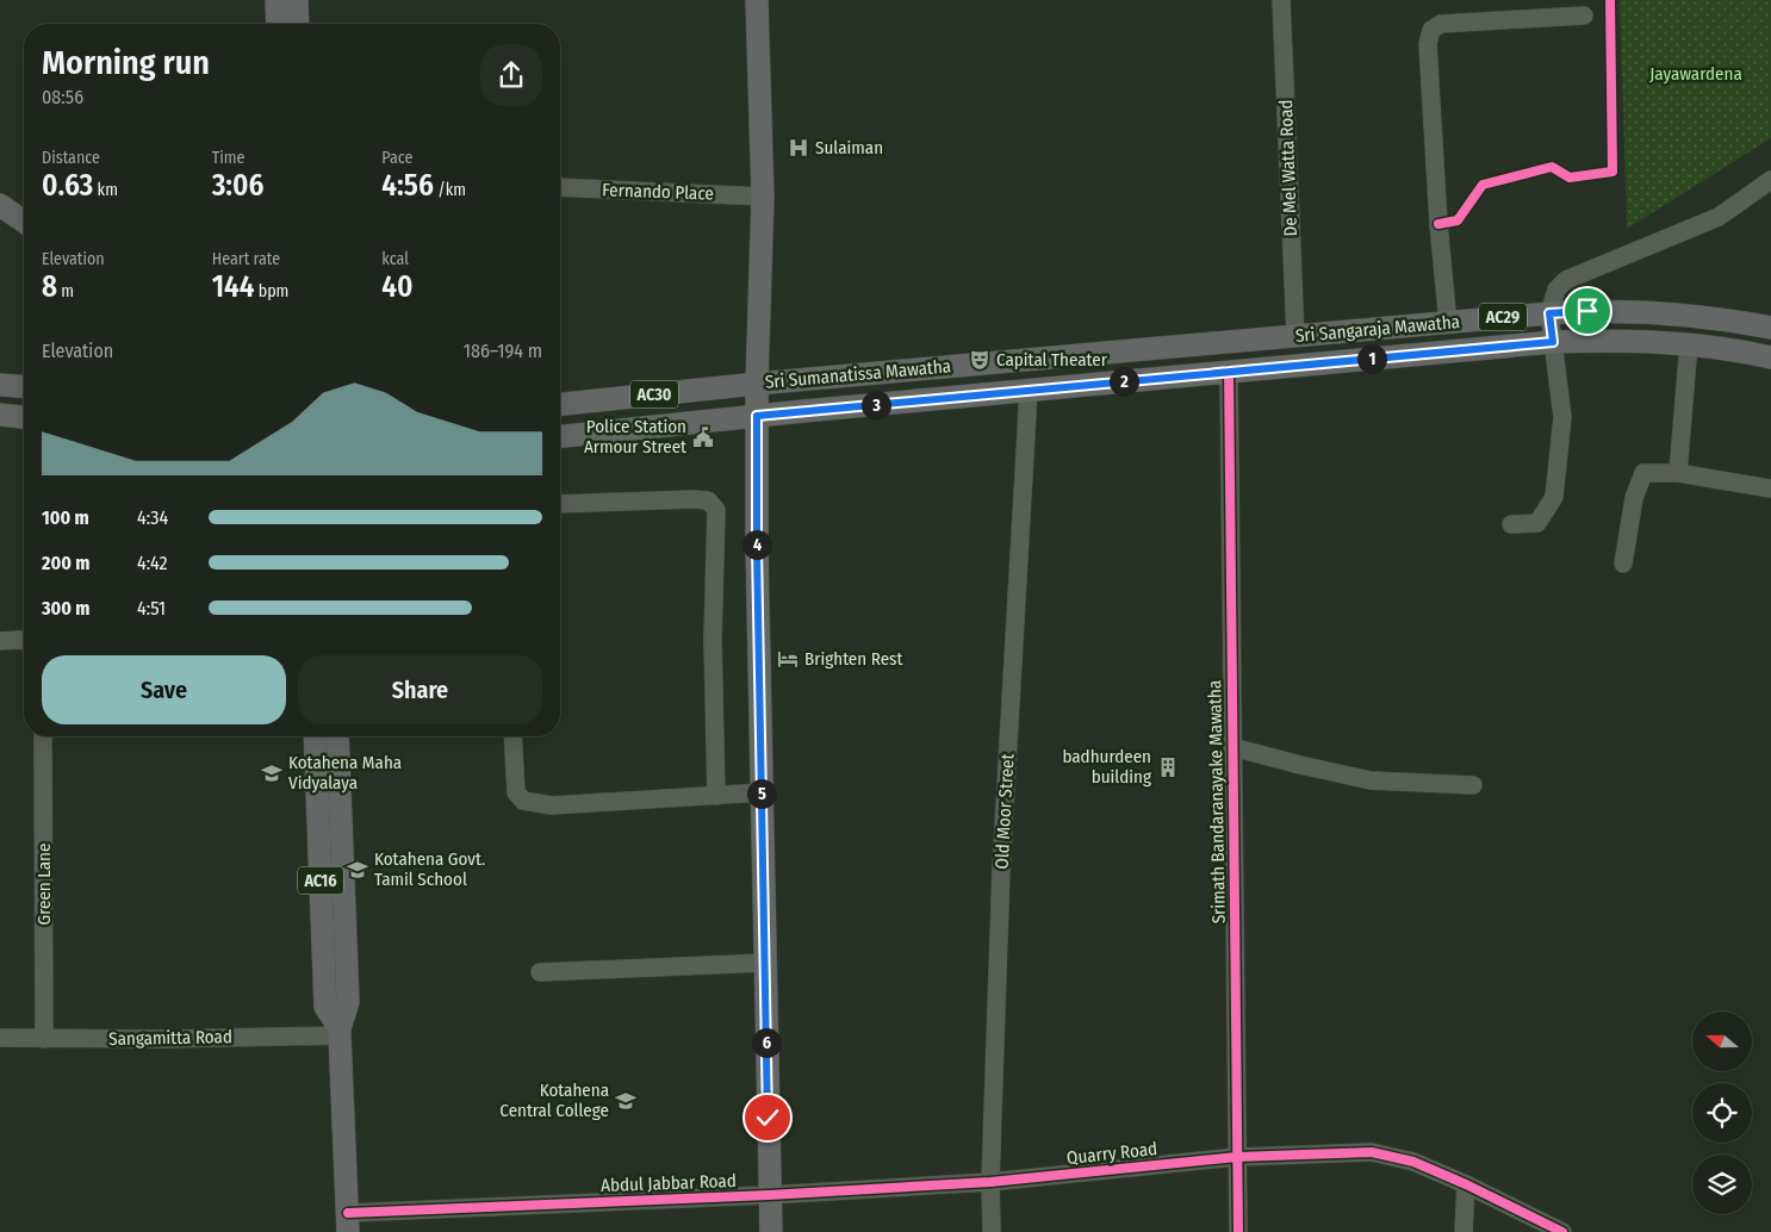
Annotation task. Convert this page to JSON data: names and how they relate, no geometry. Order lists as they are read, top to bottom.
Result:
{
  "streets": {
    "main road": [
      "AC29",
      "Sri Sangaraja Mawatha",
      "Sri Sumanatissa Mawatha",
      "AC30",
      "AC16"
    ],
    "street": [
      "De Mel Watta Road",
      "Fernando Place",
      "Srimath Bandaranayake Mawatha",
      "Old Moor Street",
      "Green Lane",
      "Sangamitta Road",
      "Quarry Road",
      "Abdul Jabbar Road"
    ]
  },
  "crossings": [
    ["De Mel Watta Road", "Sri Sangaraja Mawatha"],
    ["Sri Sangaraja Mawatha", "Sri Sumanatissa Mawatha"],
    ["Sri Sangaraja Mawatha", "AC30"],
    ["Sri Sangaraja Mawatha", "Srimath Bandaranayake Mawatha"],
    ["AC30", "Srimath Bandaranayake Mawatha"],
    ["AC30", "Old Moor Street"],
    ["Srimath Bandaranayake Mawatha", "Quarry Road"],
    ["Old Moor Street", "Quarry Road"],
    ["Old Moor Street", "Abdul Jabbar Road"],
    ["AC16", "Sangamitta Road"],
    ["AC16", "Abdul Jabbar Road"],
    ["Green Lane", "Sangamitta Road"],
    ["Quarry Road", "Abdul Jabbar Road"]
  ],
  "parks": ["Jayawardena"],
  "places": {
    "hospital": ["Sulaiman"],
    "theatre": ["Capital Theater"],
    "public building": ["Police Station Armour Street"],
    "hotel": ["Brighten Rest"],
    "building": ["badhurdeen building"],
    "school or university": ["Kotahena Maha Vidyalaya", "Kotahena Govt. Tamil School", "Kotahena Central College"]
  },
  "north": "left",
  "page": {
    "heading": ["Morning run", "08:56"],
    "stats": [
      ["Distance", "0.63 km"],
      ["Time", "3:06"],
      ["Pace", "4:56 /km"],
      ["Elevation", "8 m"],
      ["Heart rate", "144 bpm"],
      ["kcal", "40"]
    ],
    "chart": ["Elevation", "186–194 m"],
    "pins": [
      "1",
      "2",
      "3",
      "4",
      "5",
      "6"
    ],
    "list": [
      {
        "name": "100 m",
        "note": "4:34"
      },
      {
        "name": "200 m",
        "note": "4:42"
      },
      {
        "name": "300 m",
        "note": "4:51"
      }
    ],
    "buttons": ["Save", "Share"]
  }
}
